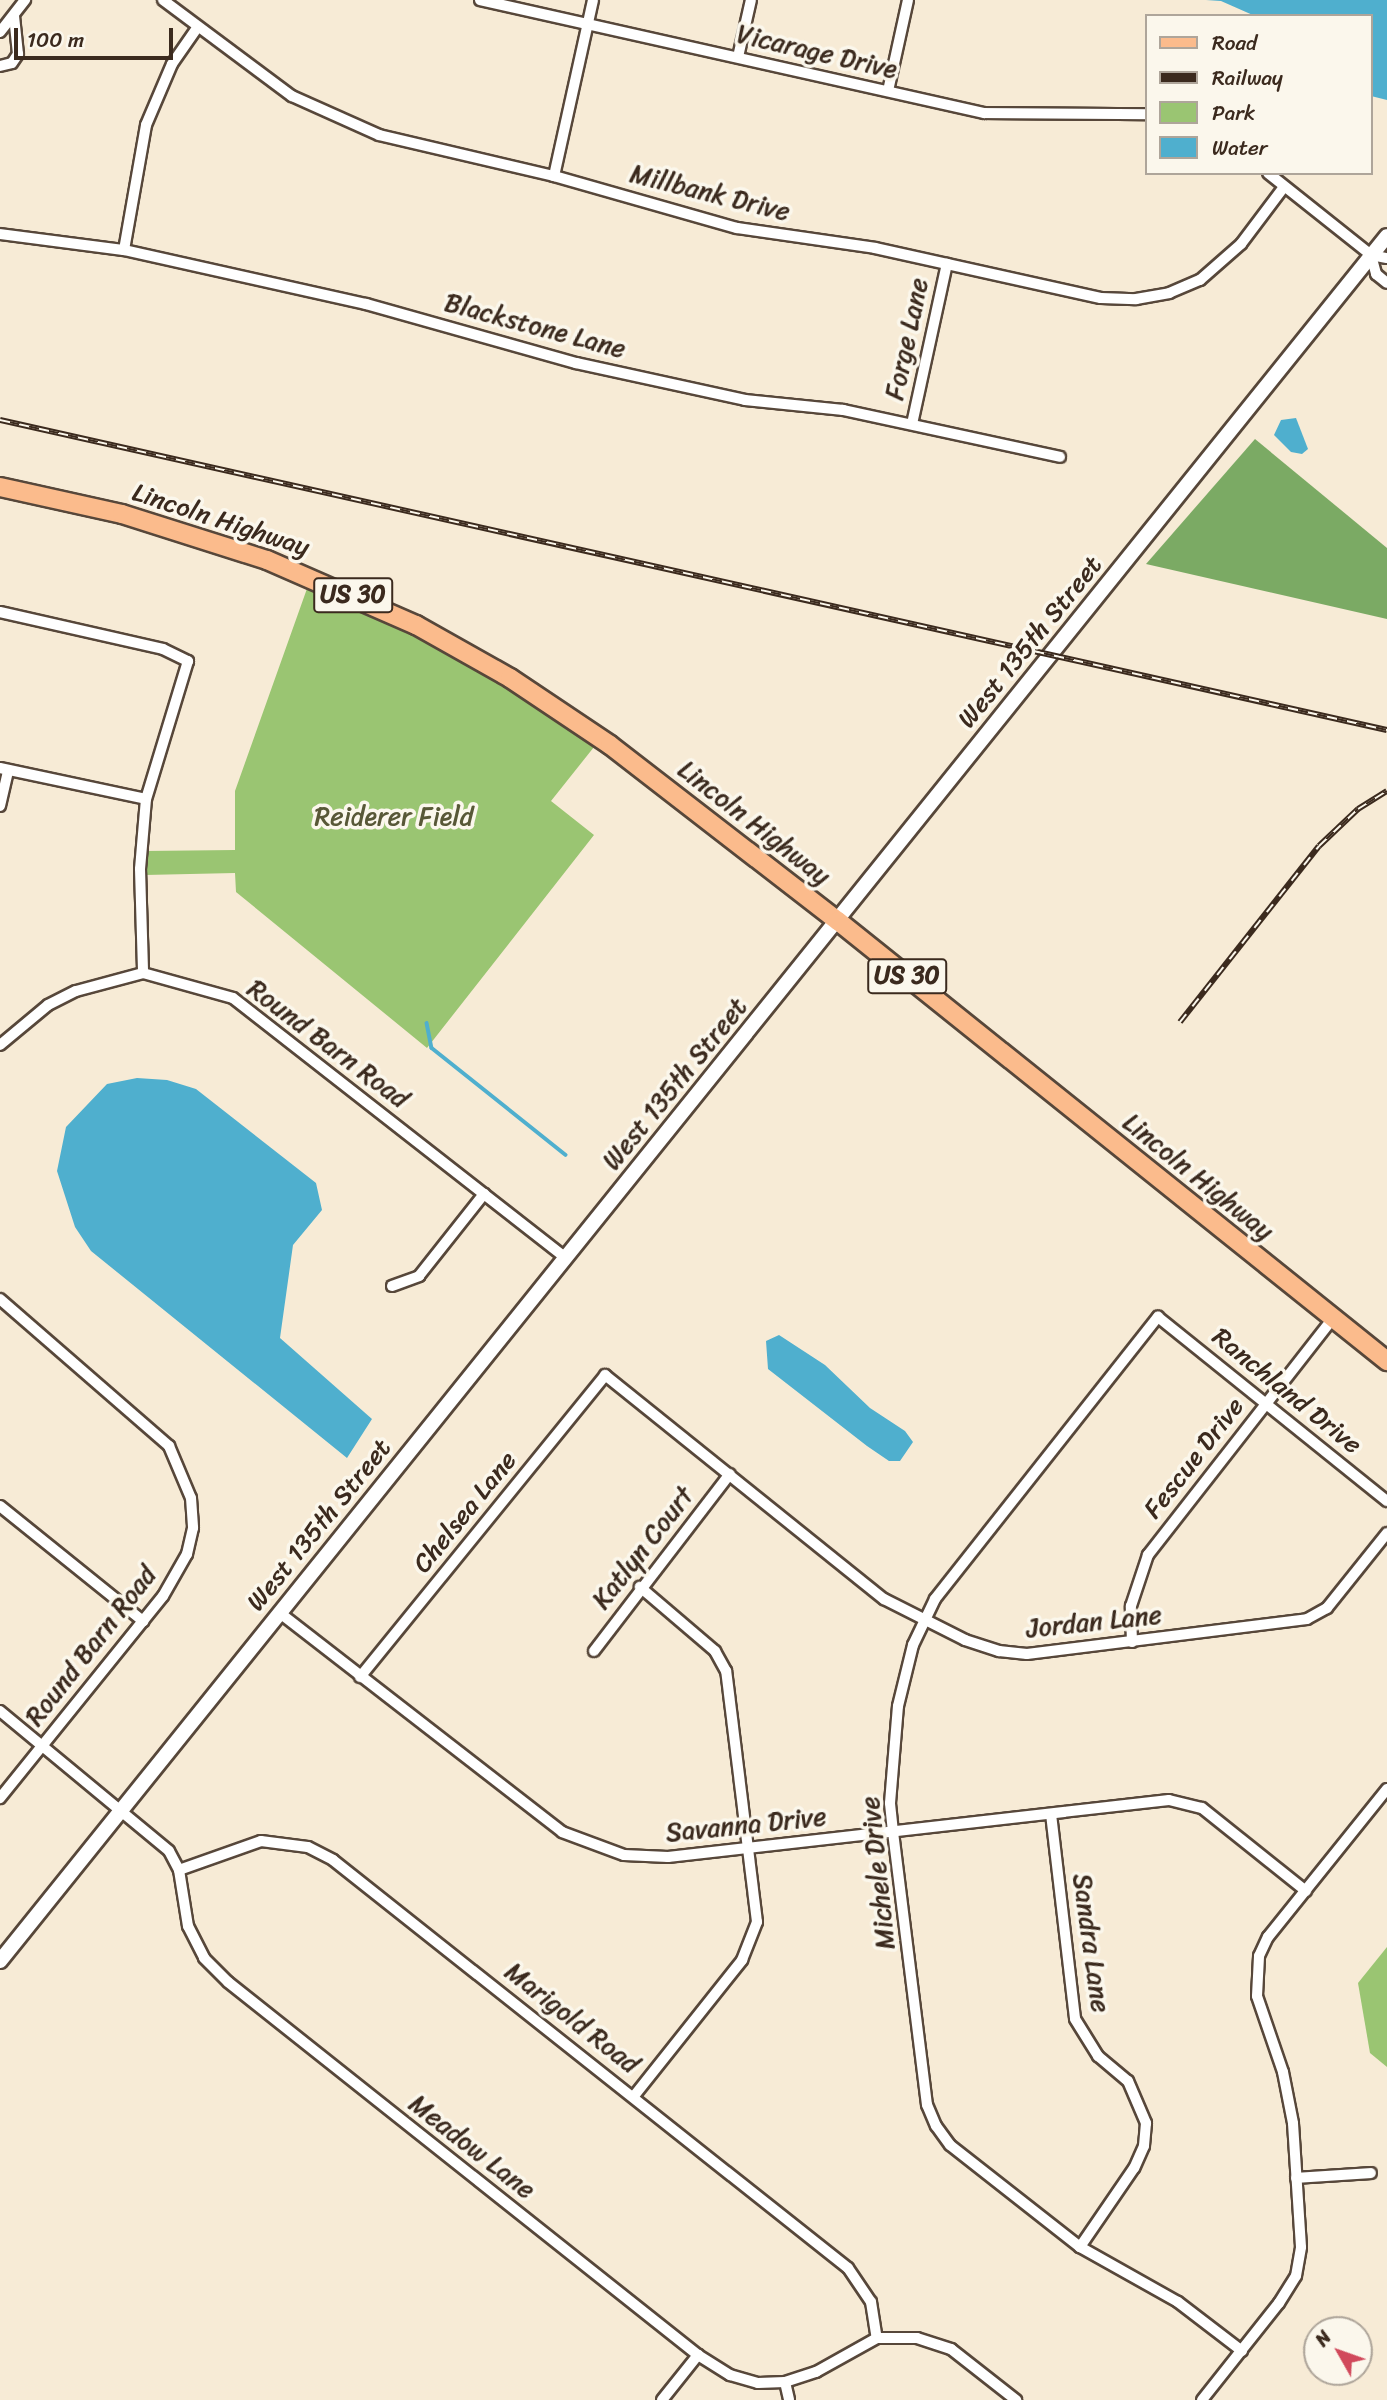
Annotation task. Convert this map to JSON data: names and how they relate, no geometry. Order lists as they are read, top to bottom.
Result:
{
  "streets": {
    "main road": ["Lincoln Highway", "US 30"],
    "street": [
      "Vicarage Drive",
      "Millbank Drive",
      "Blackstone Lane",
      "Forge Lane",
      "West 135th Street",
      "Round Barn Road",
      "Ranchland Drive",
      "Fescue Drive",
      "Chelsea Lane",
      "Katlyn Court",
      "Jordan Lane",
      "Savanna Drive",
      "Michele Drive",
      "Sandra Lane",
      "Marigold Road",
      "Meadow Lane"
    ]
  },
  "crossings": [
    ["Millbank Drive", "Forge Lane"],
    ["Blackstone Lane", "Forge Lane"],
    ["Lincoln Highway", "West 135th Street"],
    ["Lincoln Highway", "Fescue Drive"],
    ["West 135th Street", "Round Barn Road"],
    ["West 135th Street", "Savanna Drive"],
    ["West 135th Street", "Meadow Lane"],
    ["Round Barn Road", "Meadow Lane"],
    ["Ranchland Drive", "Fescue Drive"],
    ["Ranchland Drive", "Michele Drive"],
    ["Fescue Drive", "Jordan Lane"],
    ["Chelsea Lane", "Jordan Lane"],
    ["Chelsea Lane", "Savanna Drive"],
    ["Katlyn Court", "Jordan Lane"],
    ["Jordan Lane", "Michele Drive"],
    ["Savanna Drive", "Michele Drive"],
    ["Savanna Drive", "Sandra Lane"],
    ["Michele Drive", "Sandra Lane"],
    ["Marigold Road", "Meadow Lane"]
  ],
  "parks": ["Reiderer Field"],
  "legend": [
    "Road",
    "Railway",
    "Park",
    "Water"
  ],
  "scale_bar": "100 m",
  "north": "top left"
}
